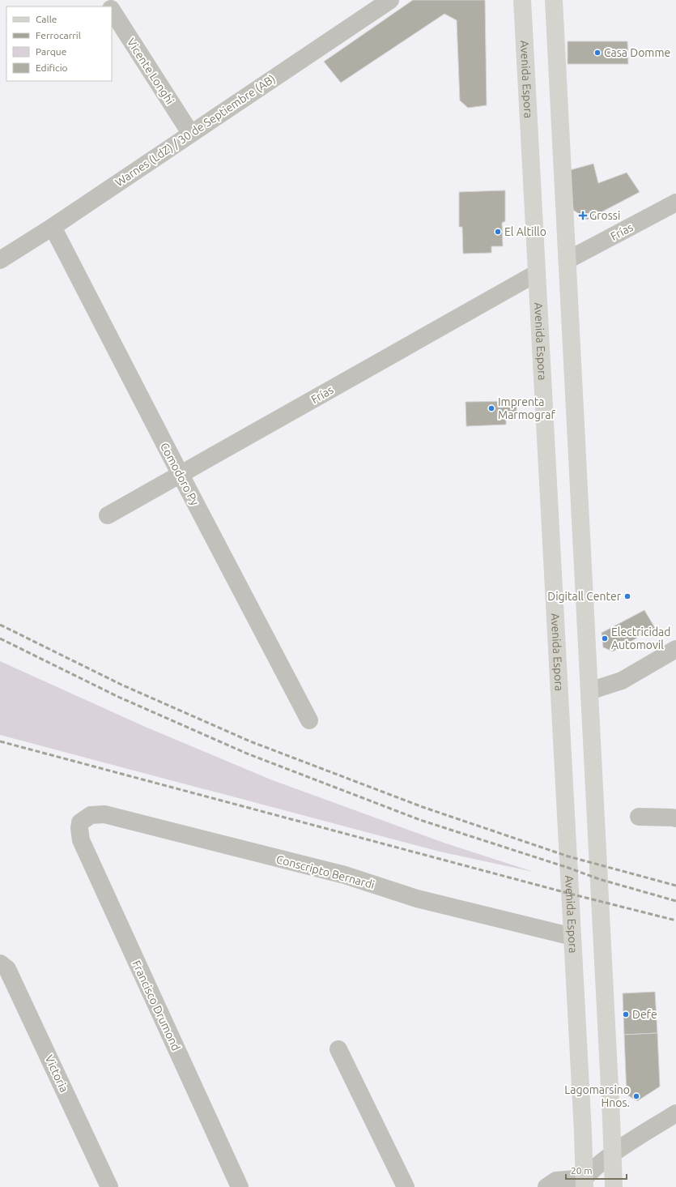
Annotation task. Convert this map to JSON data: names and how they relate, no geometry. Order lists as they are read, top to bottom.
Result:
{
  "streets": {
    "main road": ["Avenida Espora"],
    "street": [
      "Vicente Longhi",
      "Warnes (LdZ) / 30 de Septiembre (AB)",
      "Frías",
      "Comodoro Py",
      "Conscripto Bernardi",
      "Francisco Drumond",
      "Victoria"
    ]
  },
  "crossings": [
    ["Vicente Longhi", "Warnes (LdZ) / 30 de Septiembre (AB)"],
    ["Avenida Espora", "Frías"],
    ["Avenida Espora", "Conscripto Bernardi"],
    ["Warnes (LdZ) / 30 de Septiembre (AB)", "Comodoro Py"],
    ["Frías", "Comodoro Py"],
    ["Conscripto Bernardi", "Francisco Drumond"]
  ],
  "places": {
    "other": [
      "Casa Domme",
      "El Altillo",
      "Imprenta Marmograf",
      "Digitall Center",
      "Electricidad Automovil",
      "Defe",
      "Lagomarsino Hnos."
    ],
    "health": ["Grossi"]
  },
  "legend": [
    "Calle",
    "Ferrocarril",
    "Parque",
    "Edificio"
  ],
  "scale_bar": "20 m"
}
